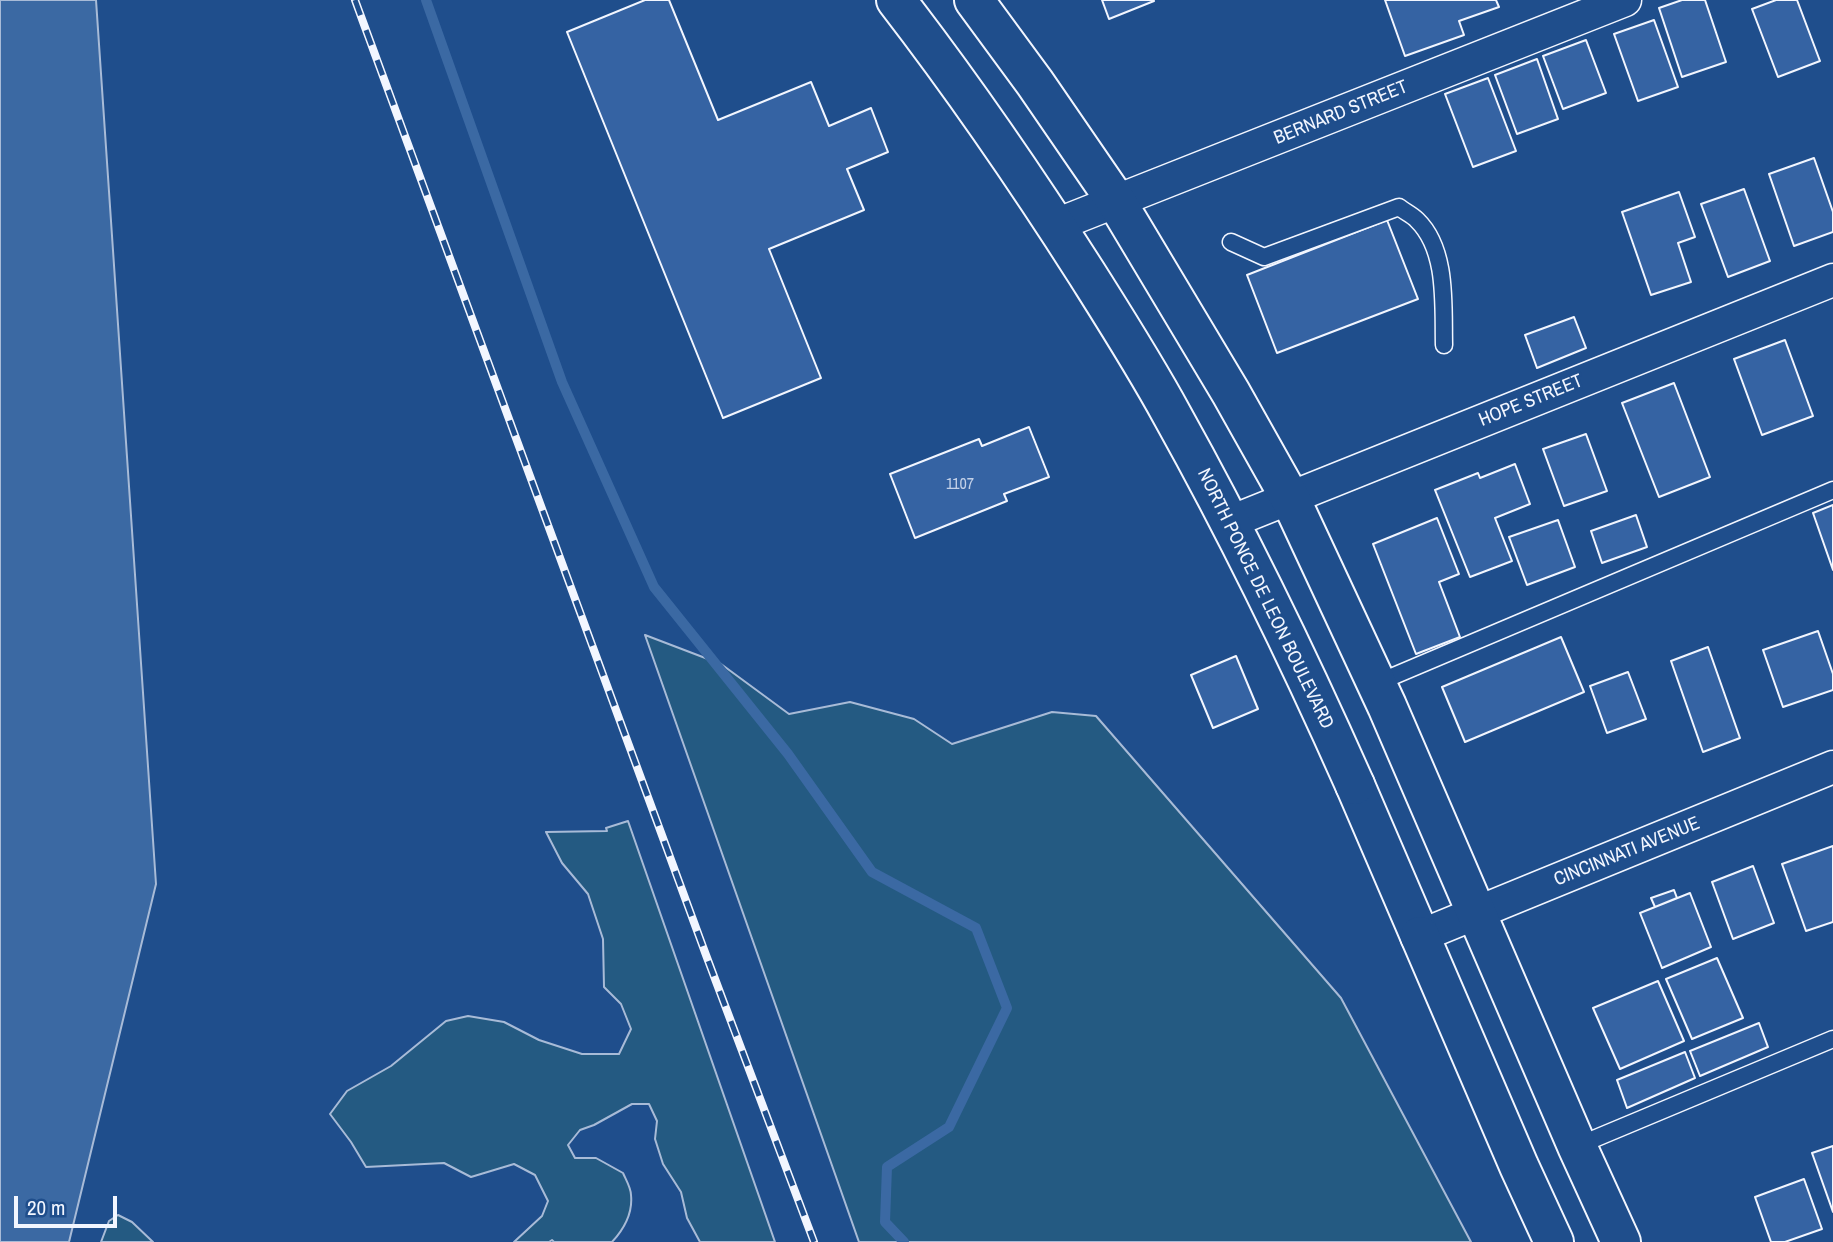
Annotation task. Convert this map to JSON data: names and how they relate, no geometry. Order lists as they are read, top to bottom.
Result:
{
  "streets": {
    "main road": ["NORTH PONCE DE LEON BOULEVARD"],
    "street": ["BERNARD STREET", "HOPE STREET", "CINCINNATI AVENUE"]
  },
  "crossings": [
    ["BERNARD STREET", "NORTH PONCE DE LEON BOULEVARD"],
    ["HOPE STREET", "NORTH PONCE DE LEON BOULEVARD"],
    ["NORTH PONCE DE LEON BOULEVARD", "CINCINNATI AVENUE"]
  ],
  "house_numbers": ["1107"],
  "scale_bar": "20 m"
}
